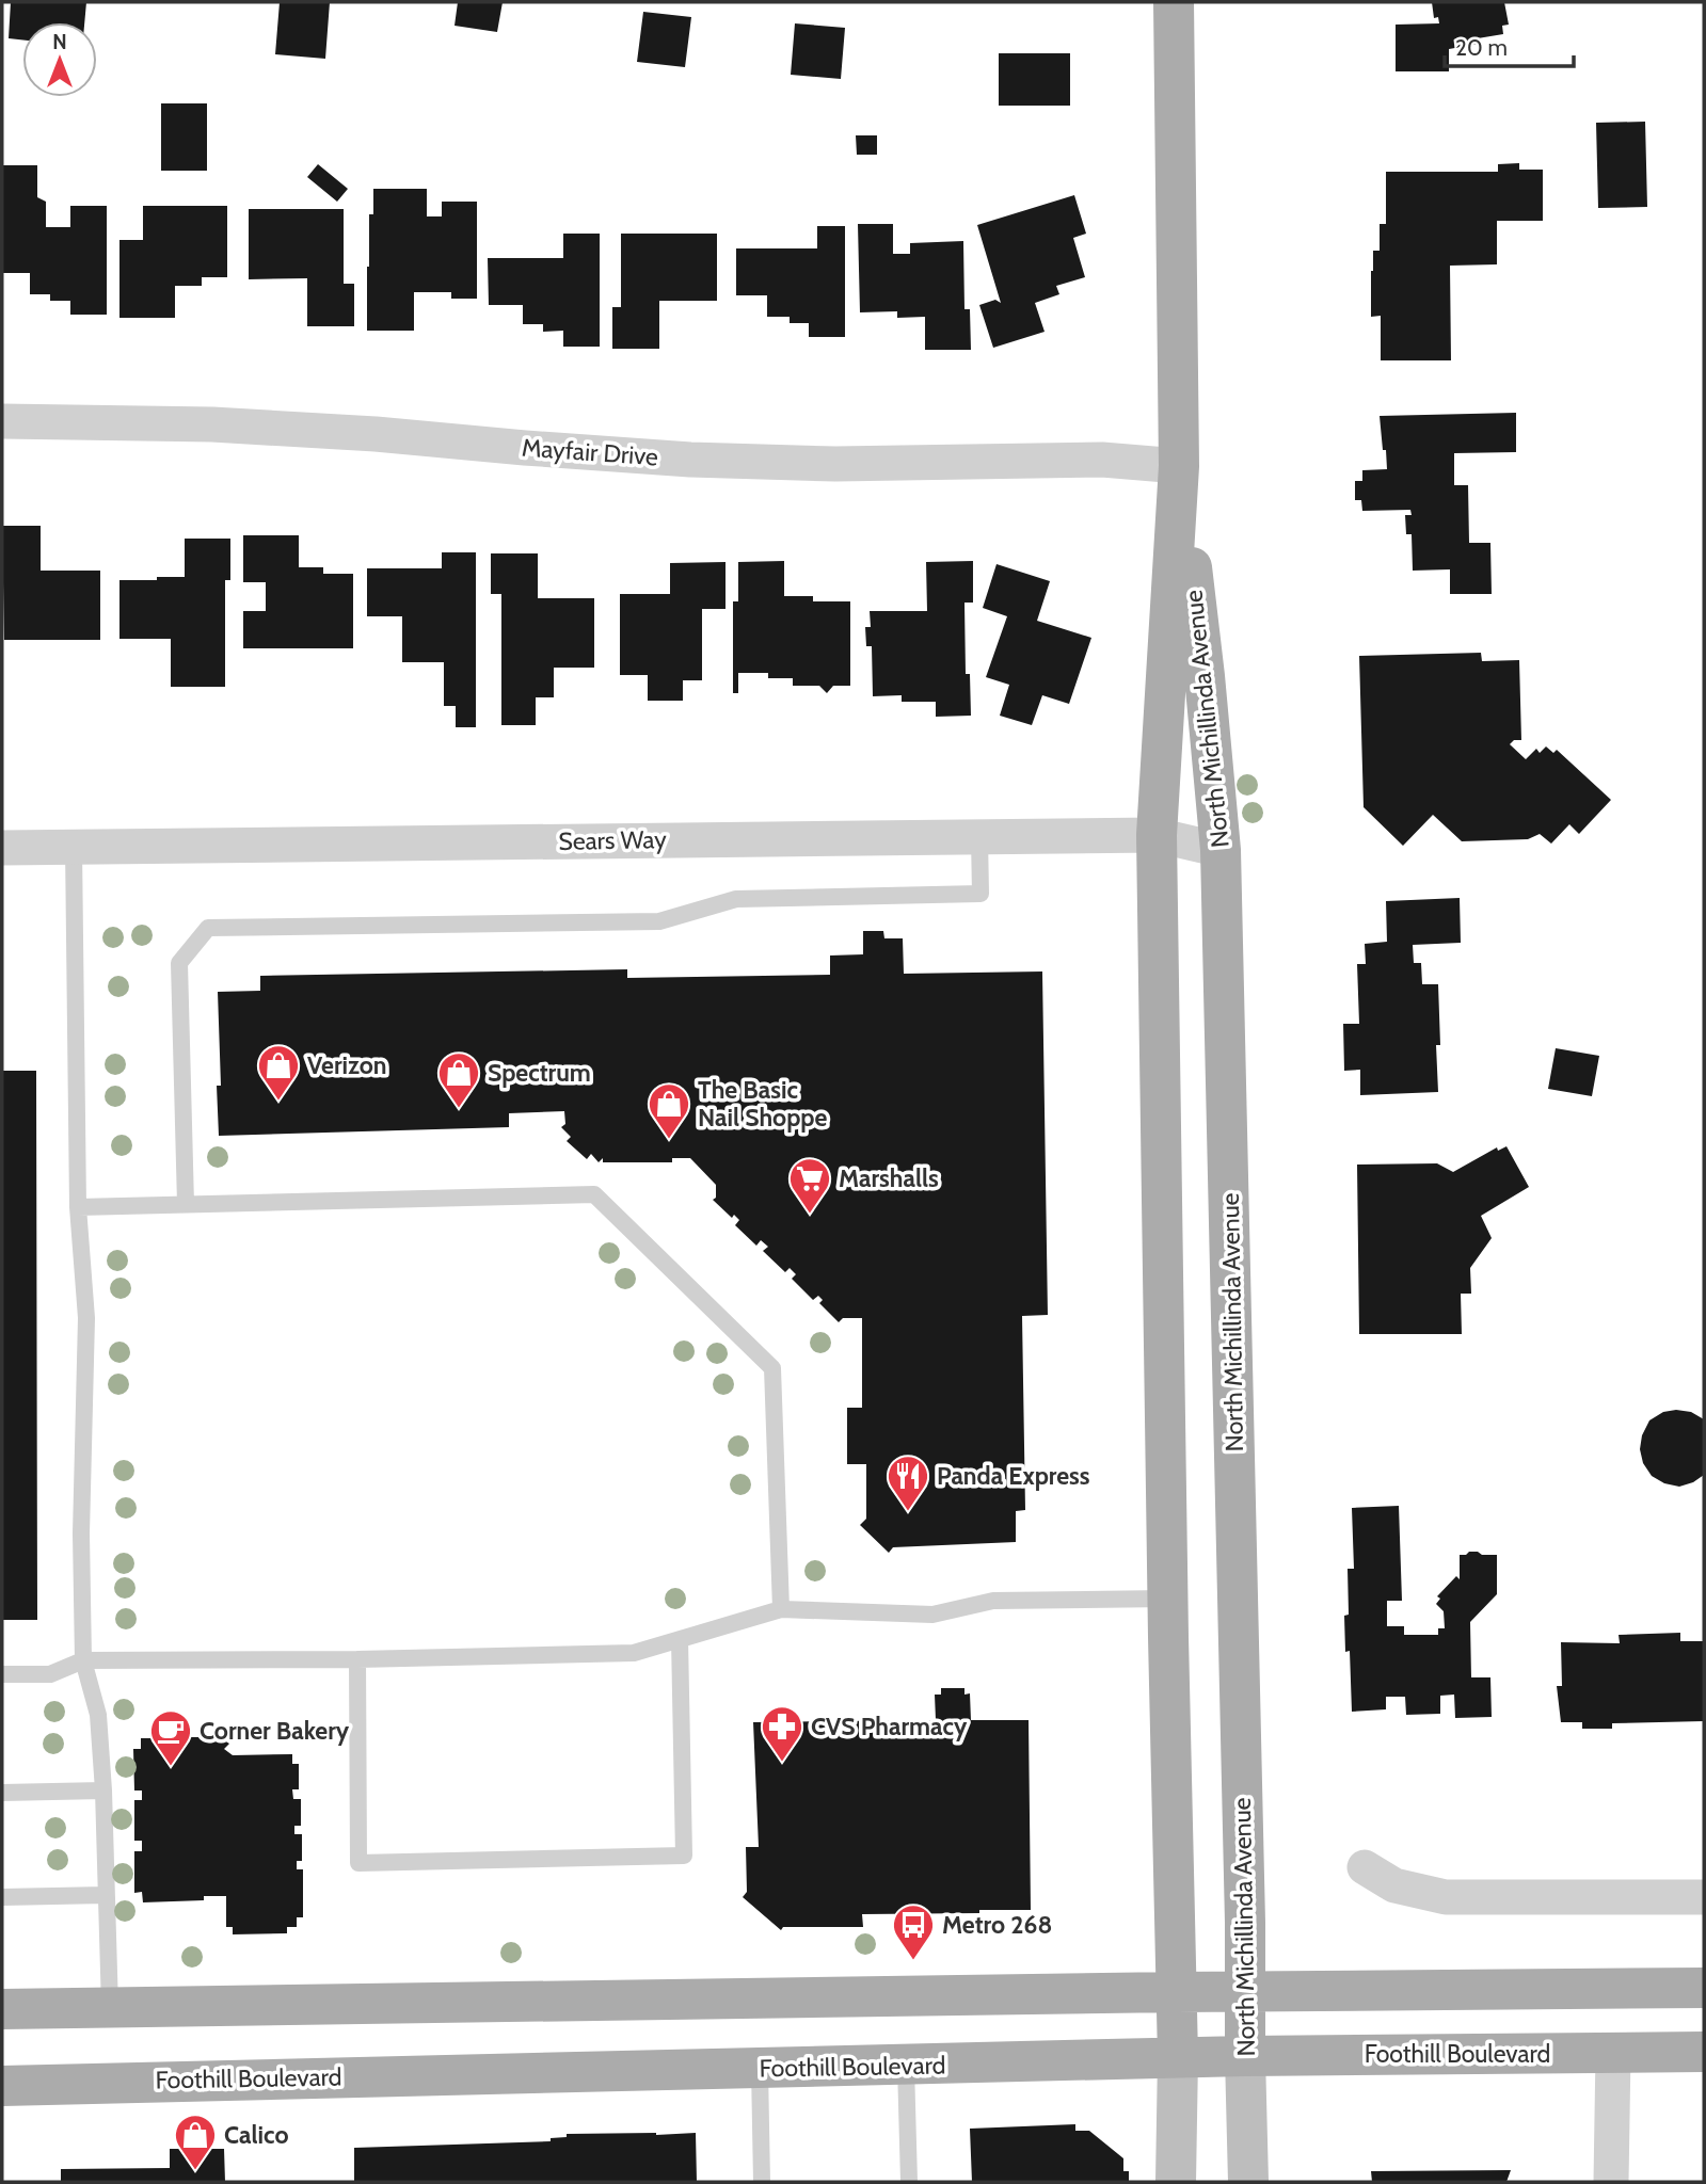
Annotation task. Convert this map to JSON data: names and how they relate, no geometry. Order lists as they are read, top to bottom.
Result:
{
  "streets": {
    "main road": ["North Michillinda Avenue", "Foothill Boulevard"],
    "street": ["Mayfair Drive", "Sears Way"]
  },
  "crossings": [
    ["Mayfair Drive", "North Michillinda Avenue"],
    ["North Michillinda Avenue", "Sears Way"],
    ["North Michillinda Avenue", "Foothill Boulevard"]
  ],
  "places": {
    "shop": [
      "Verizon",
      "Spectrum",
      "The Basic Nail Shoppe",
      "Calico"
    ],
    "supermarket": ["Marshalls"],
    "restaurant": ["Panda Express"],
    "pharmacy": ["CVS Pharmacy"],
    "cafe": ["Corner Bakery"],
    "bus stop": ["Metro 268"]
  },
  "scale_bar": "20 m",
  "north": "top"
}
